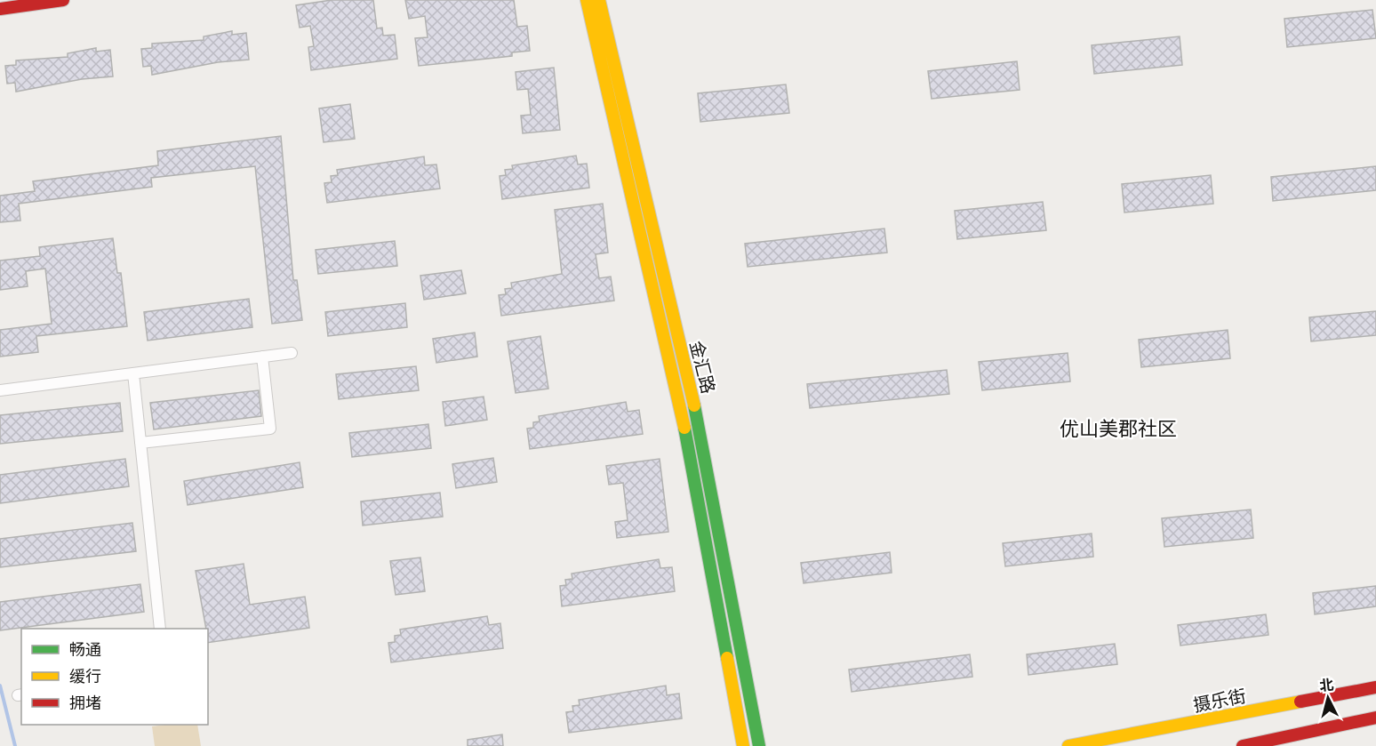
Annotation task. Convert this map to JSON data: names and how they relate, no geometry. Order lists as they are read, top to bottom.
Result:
{
  "streets": {
    "street": ["金汇路", "摄乐街"]
  },
  "districts": ["优山美郡社区"],
  "legend": ["畅通", "缓行", "拥堵"],
  "north": "top"
}
